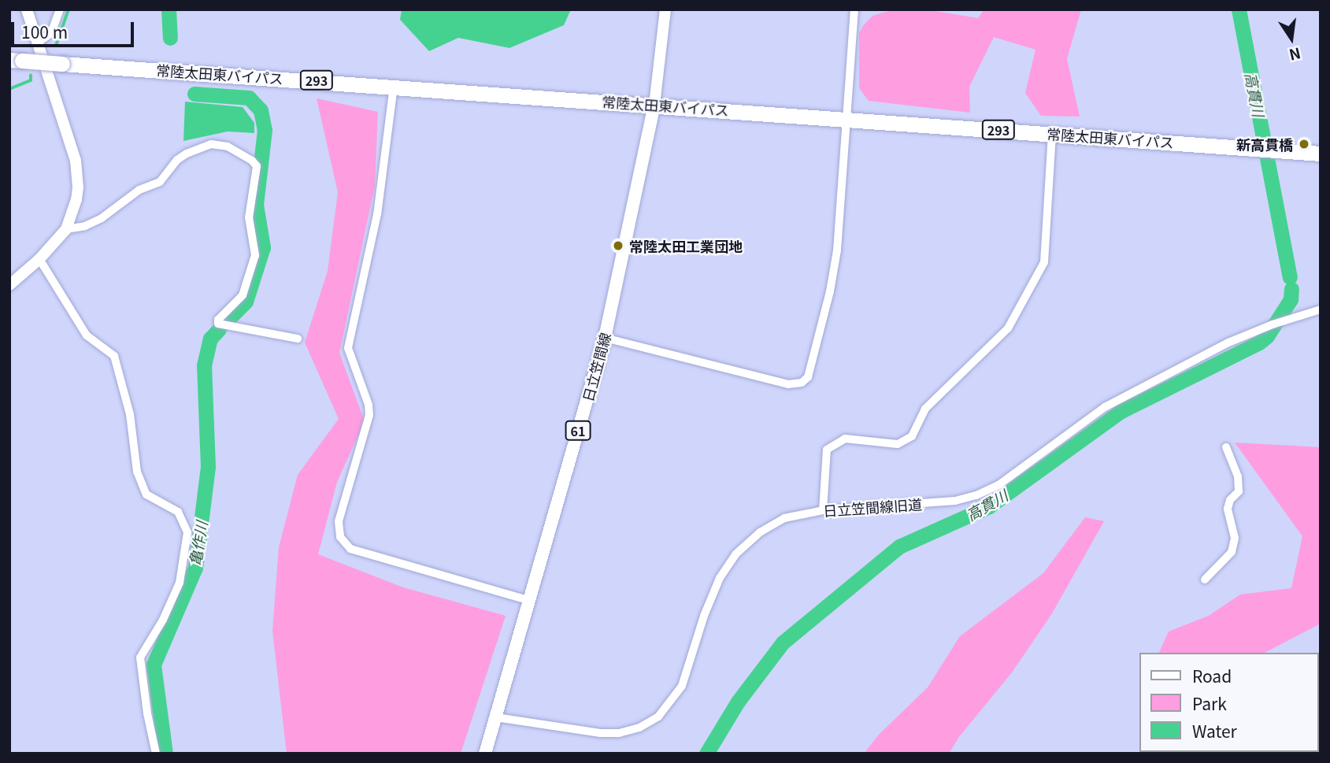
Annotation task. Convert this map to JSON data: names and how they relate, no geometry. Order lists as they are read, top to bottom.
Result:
{
  "streets": {
    "highway": ["常陸太田東バイパス", "293"],
    "main road": ["日立笠間線", "61"],
    "street": ["日立笠間線旧道"]
  },
  "crossings": [
    ["常陸太田東バイパス", "日立笠間線"],
    ["日立笠間線", "日立笠間線旧道"]
  ],
  "water": ["高貫川", "亀作川"],
  "places": ["新高貫橋", "常陸太田工業団地"],
  "legend": ["Road", "Park", "Water"],
  "scale_bar": "100 m",
  "north": "bottom"
}
